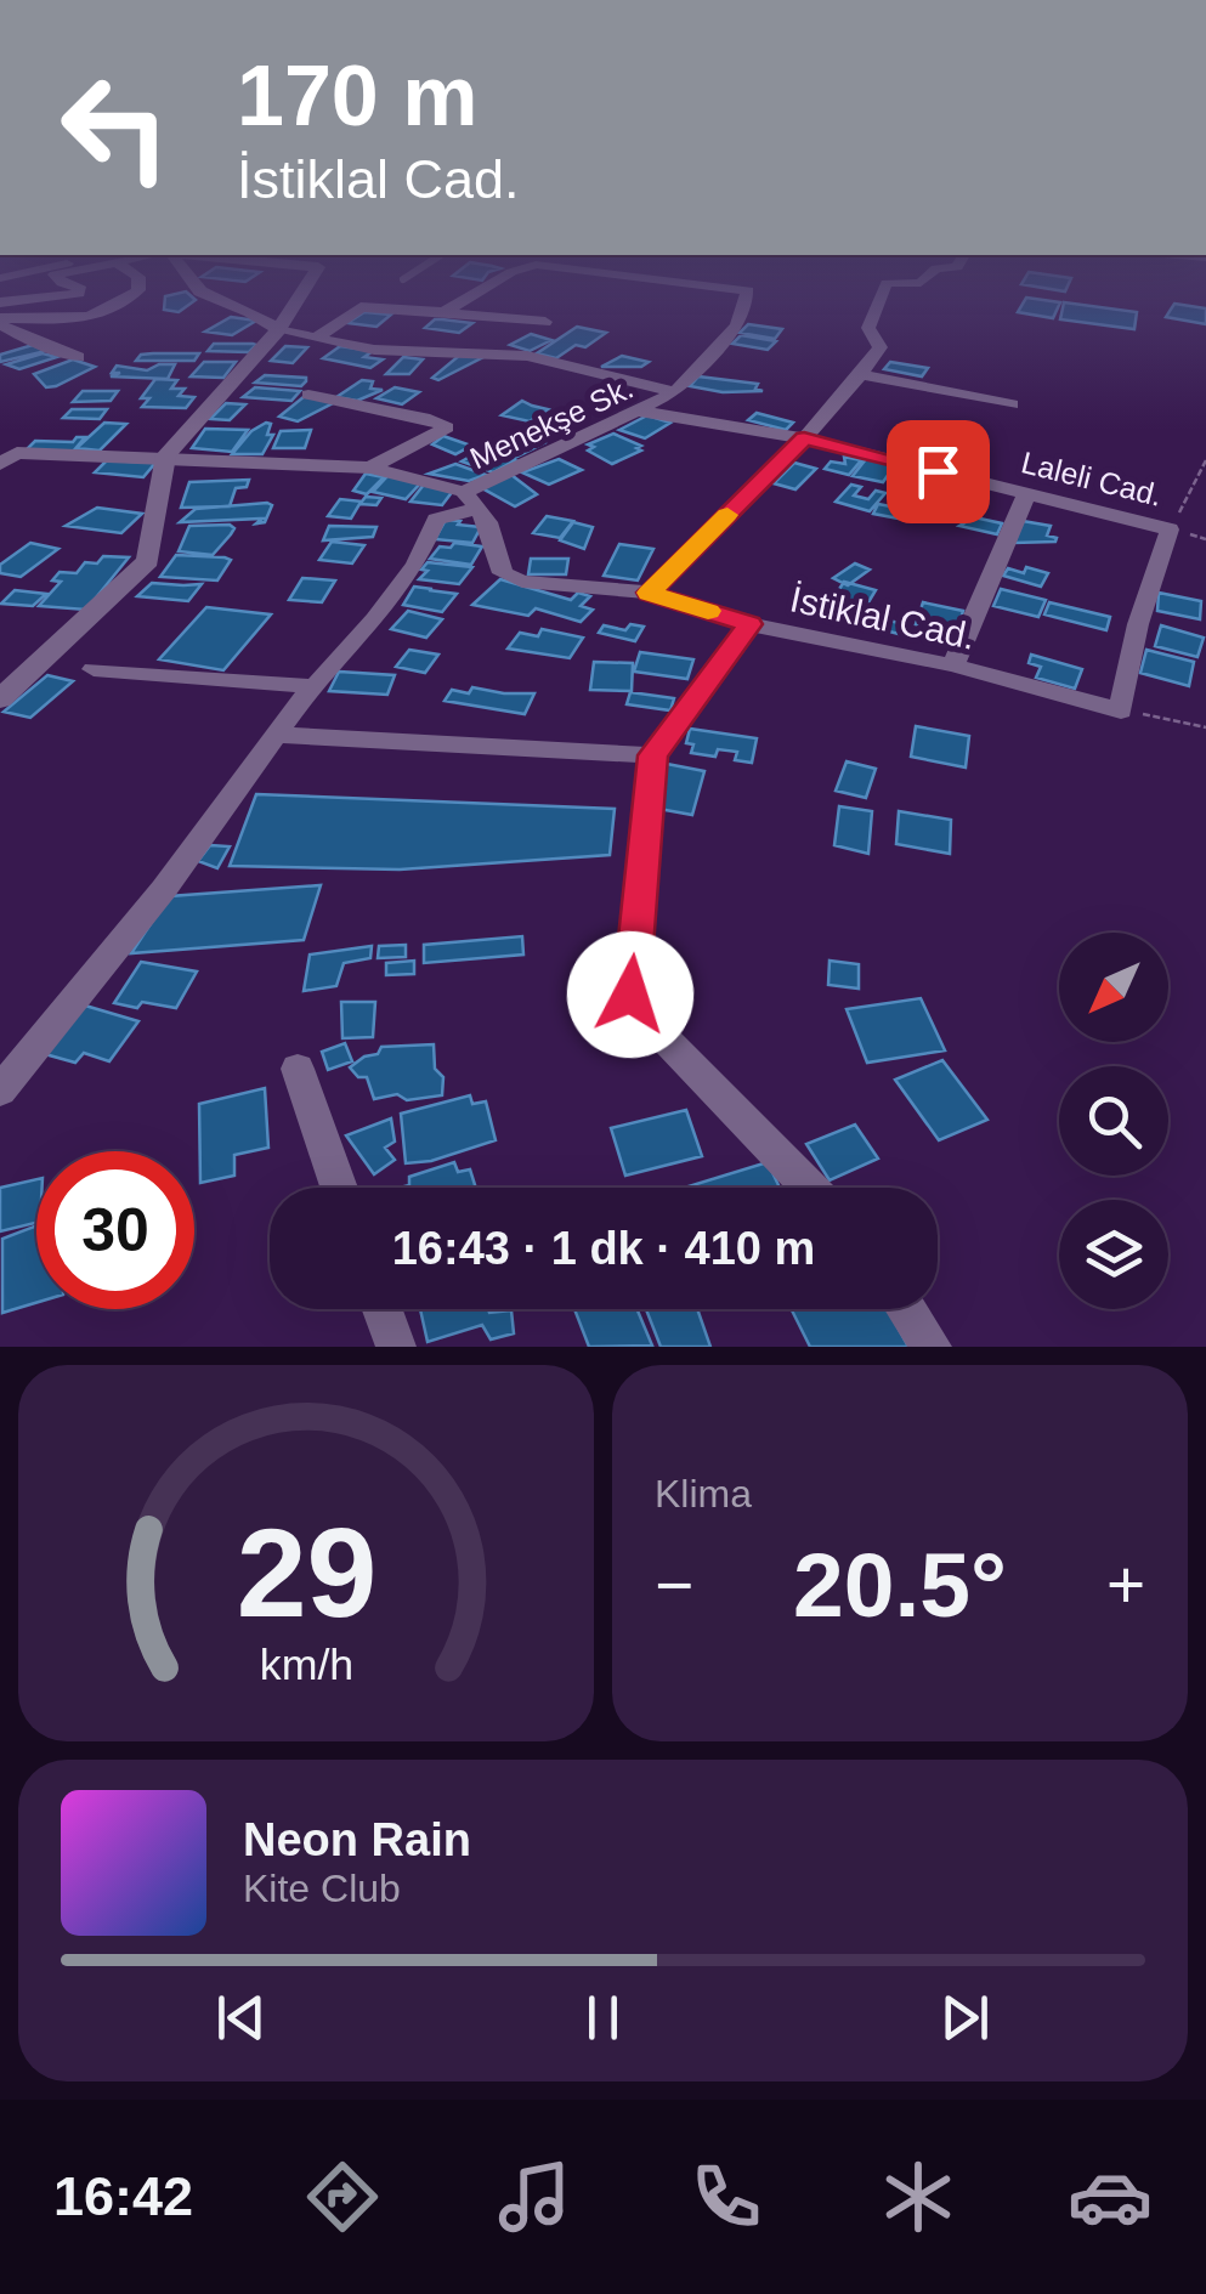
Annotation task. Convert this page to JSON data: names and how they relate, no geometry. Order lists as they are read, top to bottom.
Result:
{
  "streets": {
    "street": ["Menekşe Sk.", "Laleli Cad.", "İstiklal Cad."]
  },
  "crossings": [
    ["Menekşe Sk.", "Laleli Cad."],
    ["Menekşe Sk.", "İstiklal Cad."]
  ],
  "north": "bottom left",
  "page": {
    "turn": ["170 m", "İstiklal Cad."],
    "limit": "30",
    "trip": "16:43 · 1 dk · 410 m",
    "tile": "Klima",
    "heat": ["−", "20.5°", "+"],
    "song": ["Neon Rain", "Kite Club"],
    "tabs": "16:42",
    "gauge": ["29", "km/h"]
  }
}
